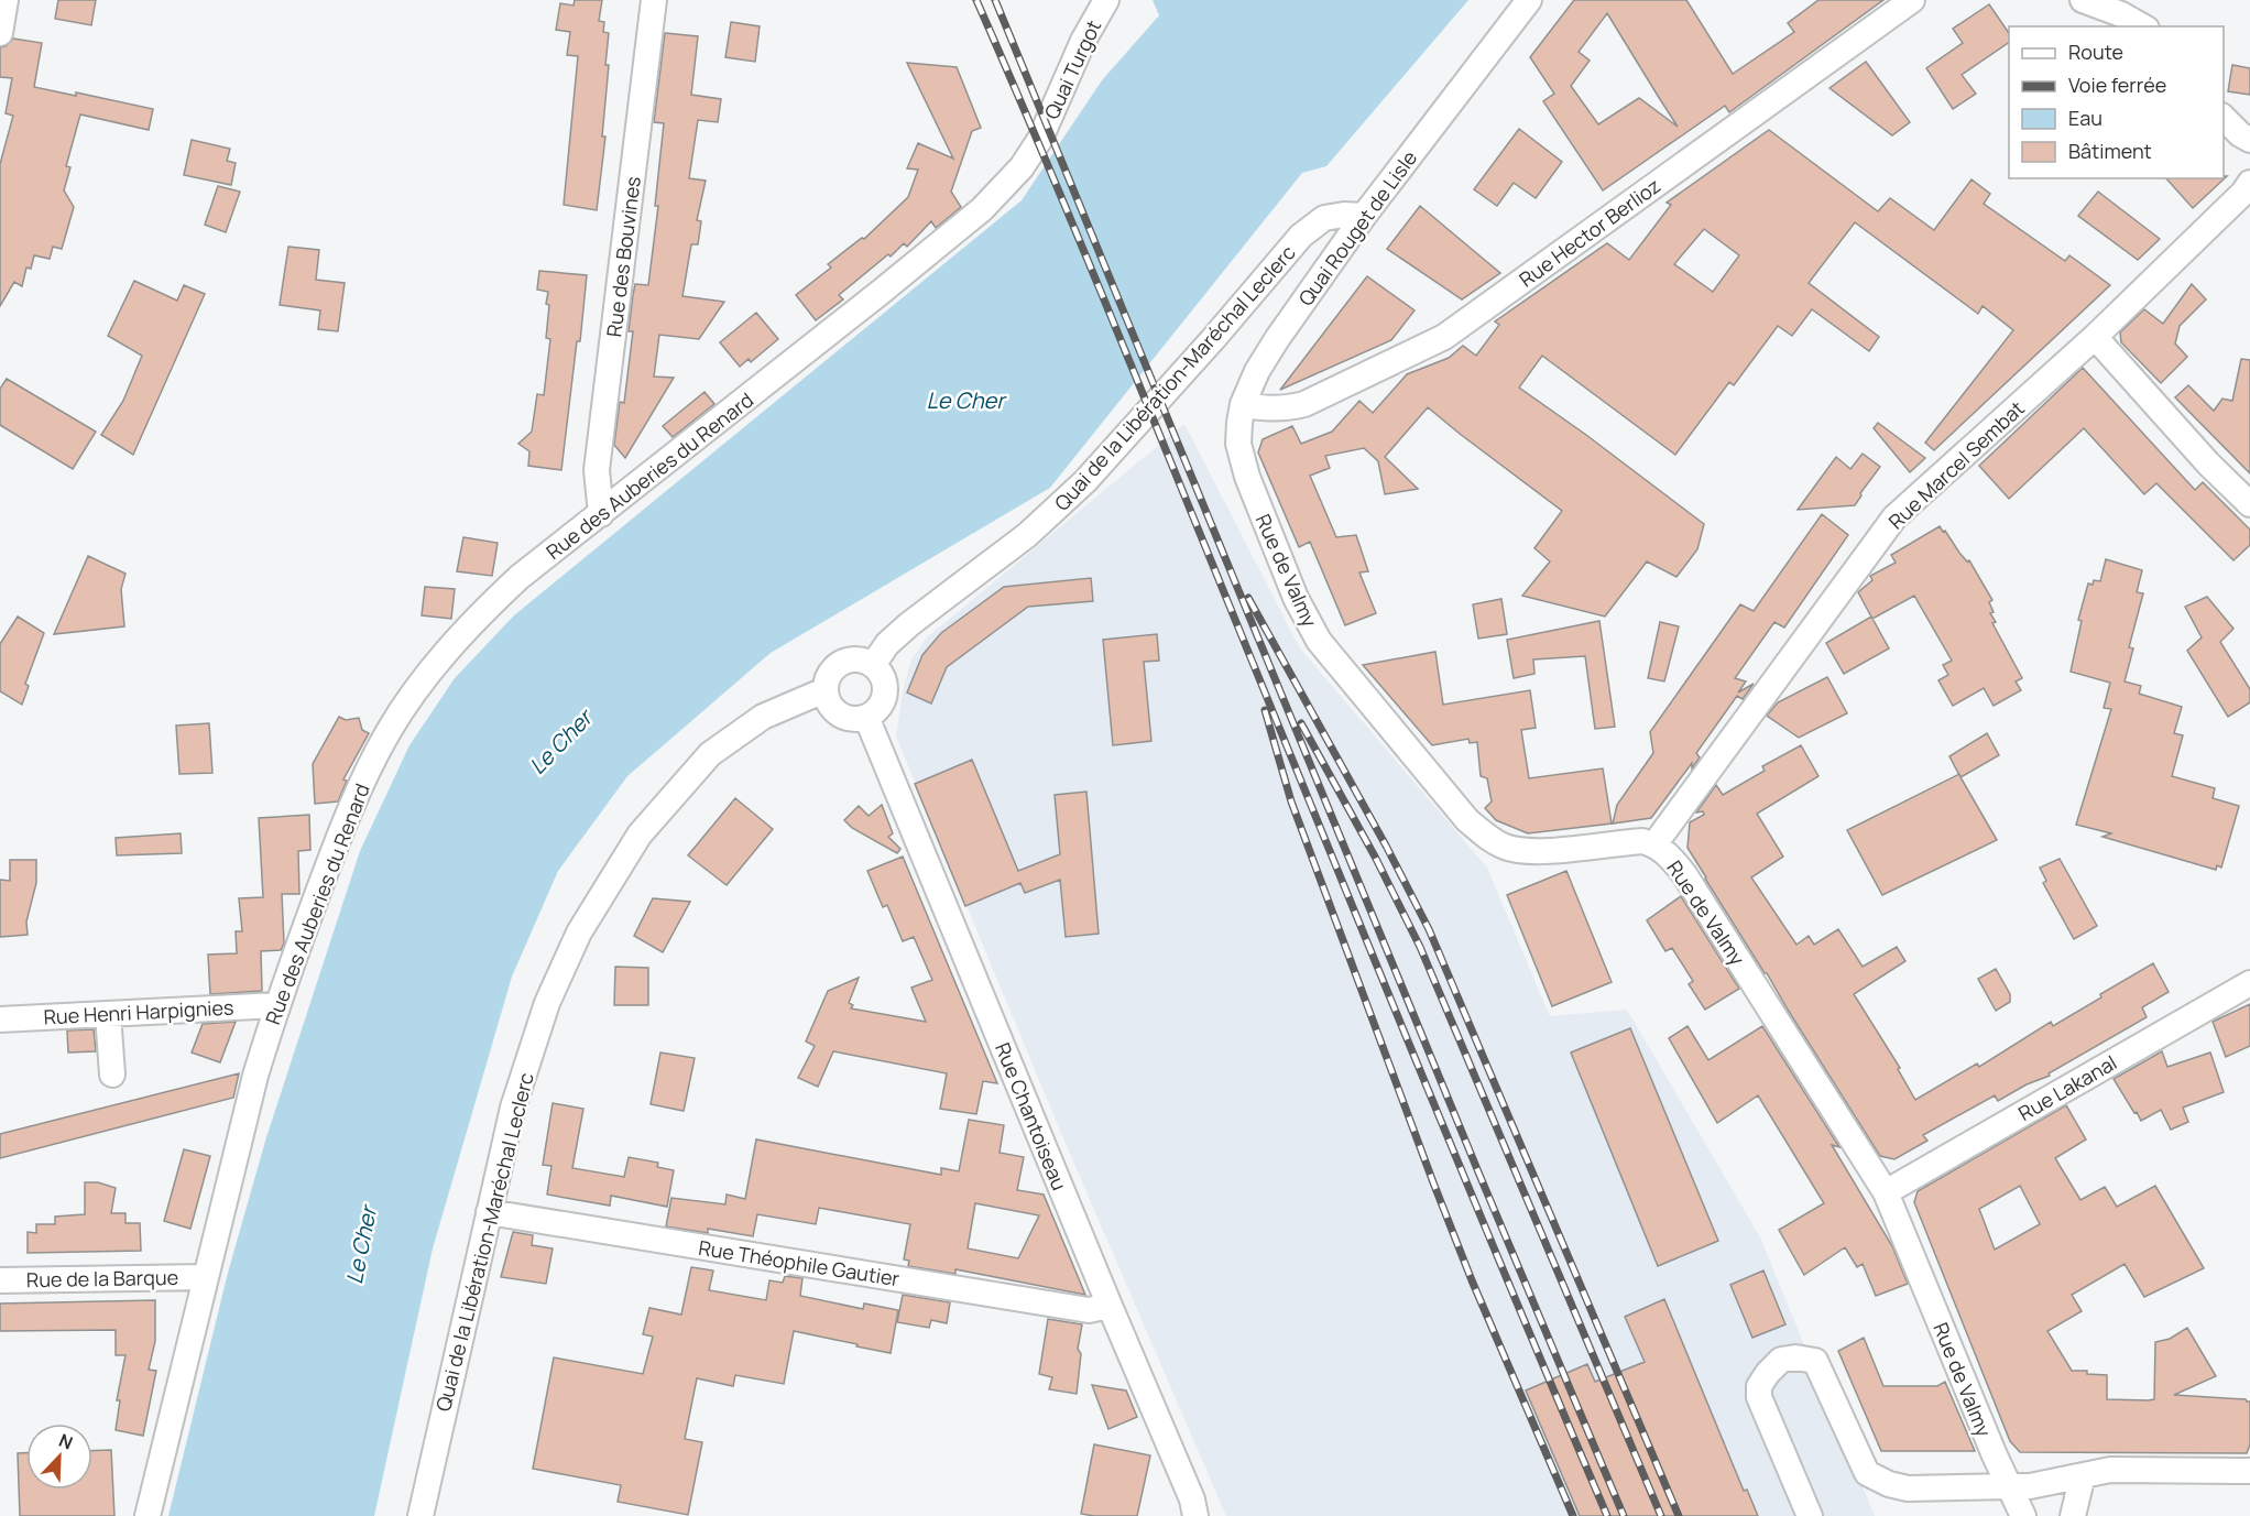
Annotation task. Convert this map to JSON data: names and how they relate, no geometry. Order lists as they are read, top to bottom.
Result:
{
  "streets": {
    "street": [
      "Quai Turgot",
      "Quai Rouget de Lisle",
      "Rue Hector Berlioz",
      "Rue des Bouvines",
      "Quai de la Libération-Maréchal Leclerc",
      "Rue Marcel Sembat",
      "Rue des Auberies du Renard",
      "Rue de Valmy",
      "Rue Henri Harpignies",
      "Rue Lakanal",
      "Rue Chantoiseau",
      "Rue Théophile Gautier",
      "Rue de la Barque"
    ]
  },
  "crossings": [
    ["Quai Turgot", "Rue des Auberies du Renard"],
    ["Quai Rouget de Lisle", "Rue Hector Berlioz"],
    ["Quai Rouget de Lisle", "Quai de la Libération-Maréchal Leclerc"],
    ["Quai Rouget de Lisle", "Rue de Valmy"],
    ["Rue des Bouvines", "Rue des Auberies du Renard"],
    ["Quai de la Libération-Maréchal Leclerc", "Rue Chantoiseau"],
    ["Quai de la Libération-Maréchal Leclerc", "Rue Théophile Gautier"],
    ["Rue Marcel Sembat", "Rue de Valmy"],
    ["Rue des Auberies du Renard", "Rue Henri Harpignies"],
    ["Rue des Auberies du Renard", "Rue de la Barque"],
    ["Rue de Valmy", "Rue Lakanal"],
    ["Rue Chantoiseau", "Rue Théophile Gautier"]
  ],
  "water": ["Le Cher"],
  "legend": [
    "Route",
    "Voie ferrée",
    "Eau",
    "Bâtiment"
  ],
  "north": "top right"
}
